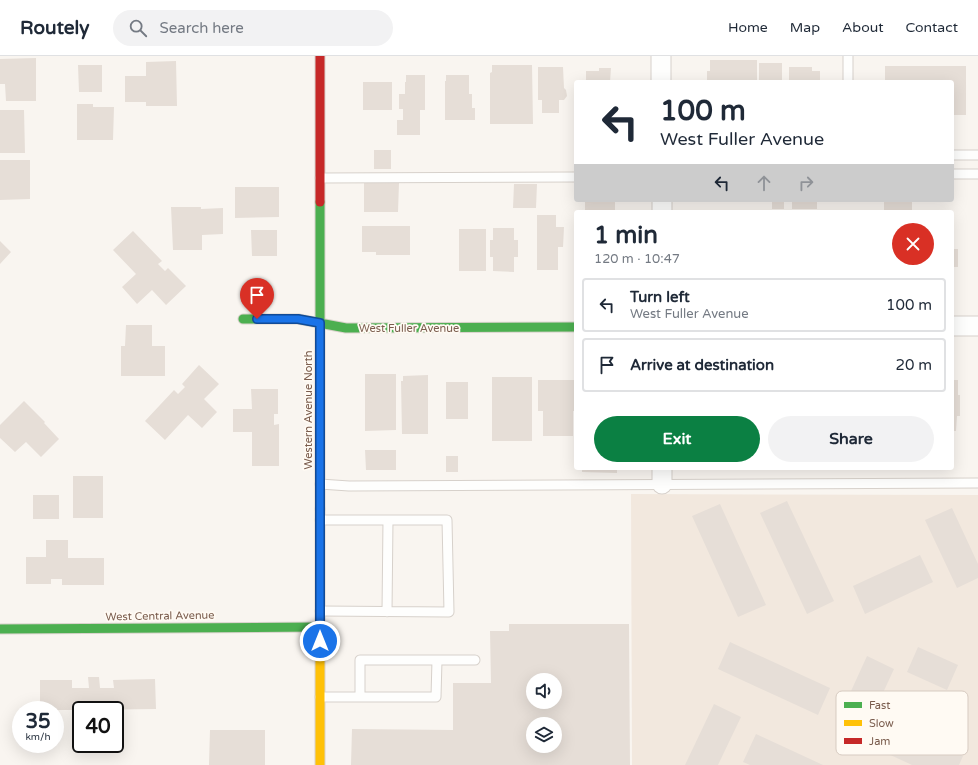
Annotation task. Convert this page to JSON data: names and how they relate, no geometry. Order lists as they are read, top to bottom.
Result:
{
  "streets": {
    "street": ["West Fuller Avenue", "Western Avenue North", "West Central Avenue"]
  },
  "crossings": [
    ["West Fuller Avenue", "Western Avenue North"],
    ["Western Avenue North", "West Central Avenue"]
  ],
  "legend": ["Fast", "Slow", "Jam"],
  "page": {
    "header": "Routely",
    "search": "Search here",
    "nav": [
      "Home",
      "Map",
      "About",
      "Contact"
    ],
    "turn": ["100 m", "West Fuller Avenue"],
    "heading": ["1 min", "120 m · 10:47"],
    "list": [
      {
        "name": "Turn left",
        "note": "West Fuller Avenue",
        "value": "100 m"
      },
      {
        "name": "Arrive at destination",
        "value": "20 m"
      }
    ],
    "buttons": ["Exit", "Share"],
    "speed": "35 km/h",
    "limit": "40"
  }
}
